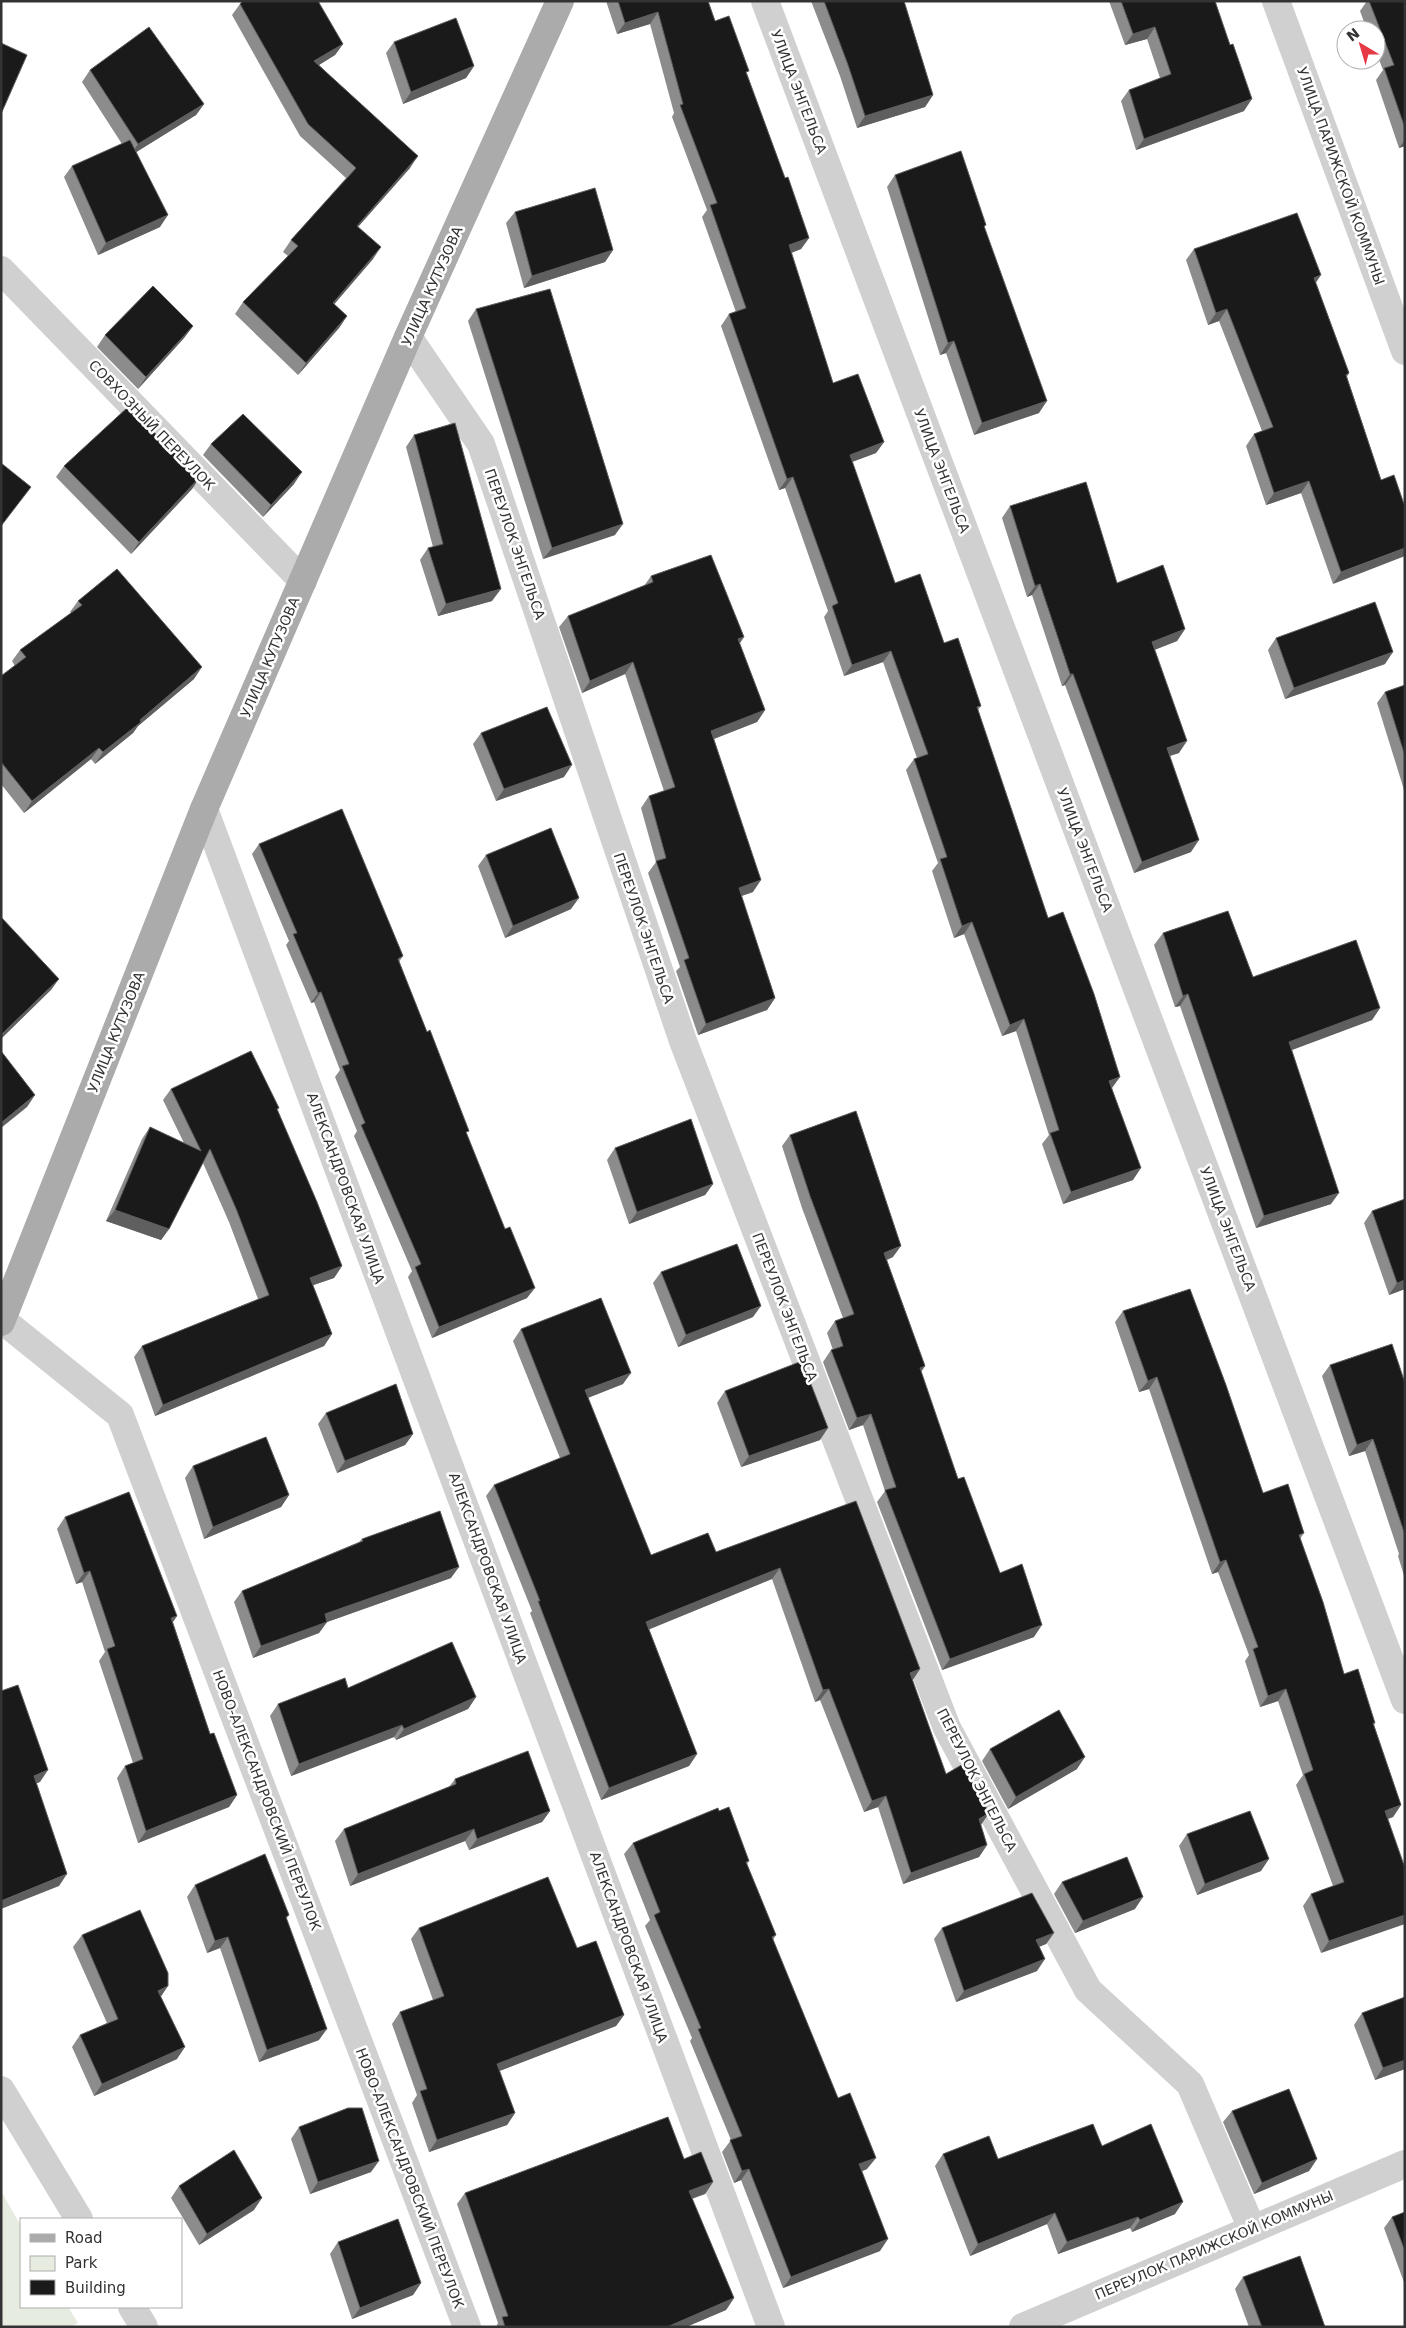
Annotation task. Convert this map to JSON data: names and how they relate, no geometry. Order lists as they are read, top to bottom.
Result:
{
  "streets": {
    "main road": ["УЛИЦА КУТУЗОВА"],
    "street": [
      "УЛИЦА ЭНГЕЛЬСА",
      "УЛИЦА ПАРИЖСКОЙ КОММУНЫ",
      "СОВХОЗНЫЙ ПЕРЕУЛОК",
      "ПЕРЕУЛОК ЭНГЕЛЬСА",
      "АЛЕКСАНДРОВСКАЯ УЛИЦА",
      "НОВО-АЛЕКСАНДРОВСКИЙ ПЕРЕУЛОК",
      "ПЕРЕУЛОК ПАРИЖСКОЙ КОММУНЫ"
    ]
  },
  "crossings": [
    ["УЛИЦА КУТУЗОВА", "СОВХОЗНЫЙ ПЕРЕУЛОК"],
    ["УЛИЦА КУТУЗОВА", "ПЕРЕУЛОК ЭНГЕЛЬСА"],
    ["УЛИЦА КУТУЗОВА", "АЛЕКСАНДРОВСКАЯ УЛИЦА"],
    ["УЛИЦА КУТУЗОВА", "НОВО-АЛЕКСАНДРОВСКИЙ ПЕРЕУЛОК"],
    ["ПЕРЕУЛОК ЭНГЕЛЬСА", "ПЕРЕУЛОК ПАРИЖСКОЙ КОММУНЫ"]
  ],
  "legend": ["Road", "Park", "Building"],
  "north": "top left"
}
